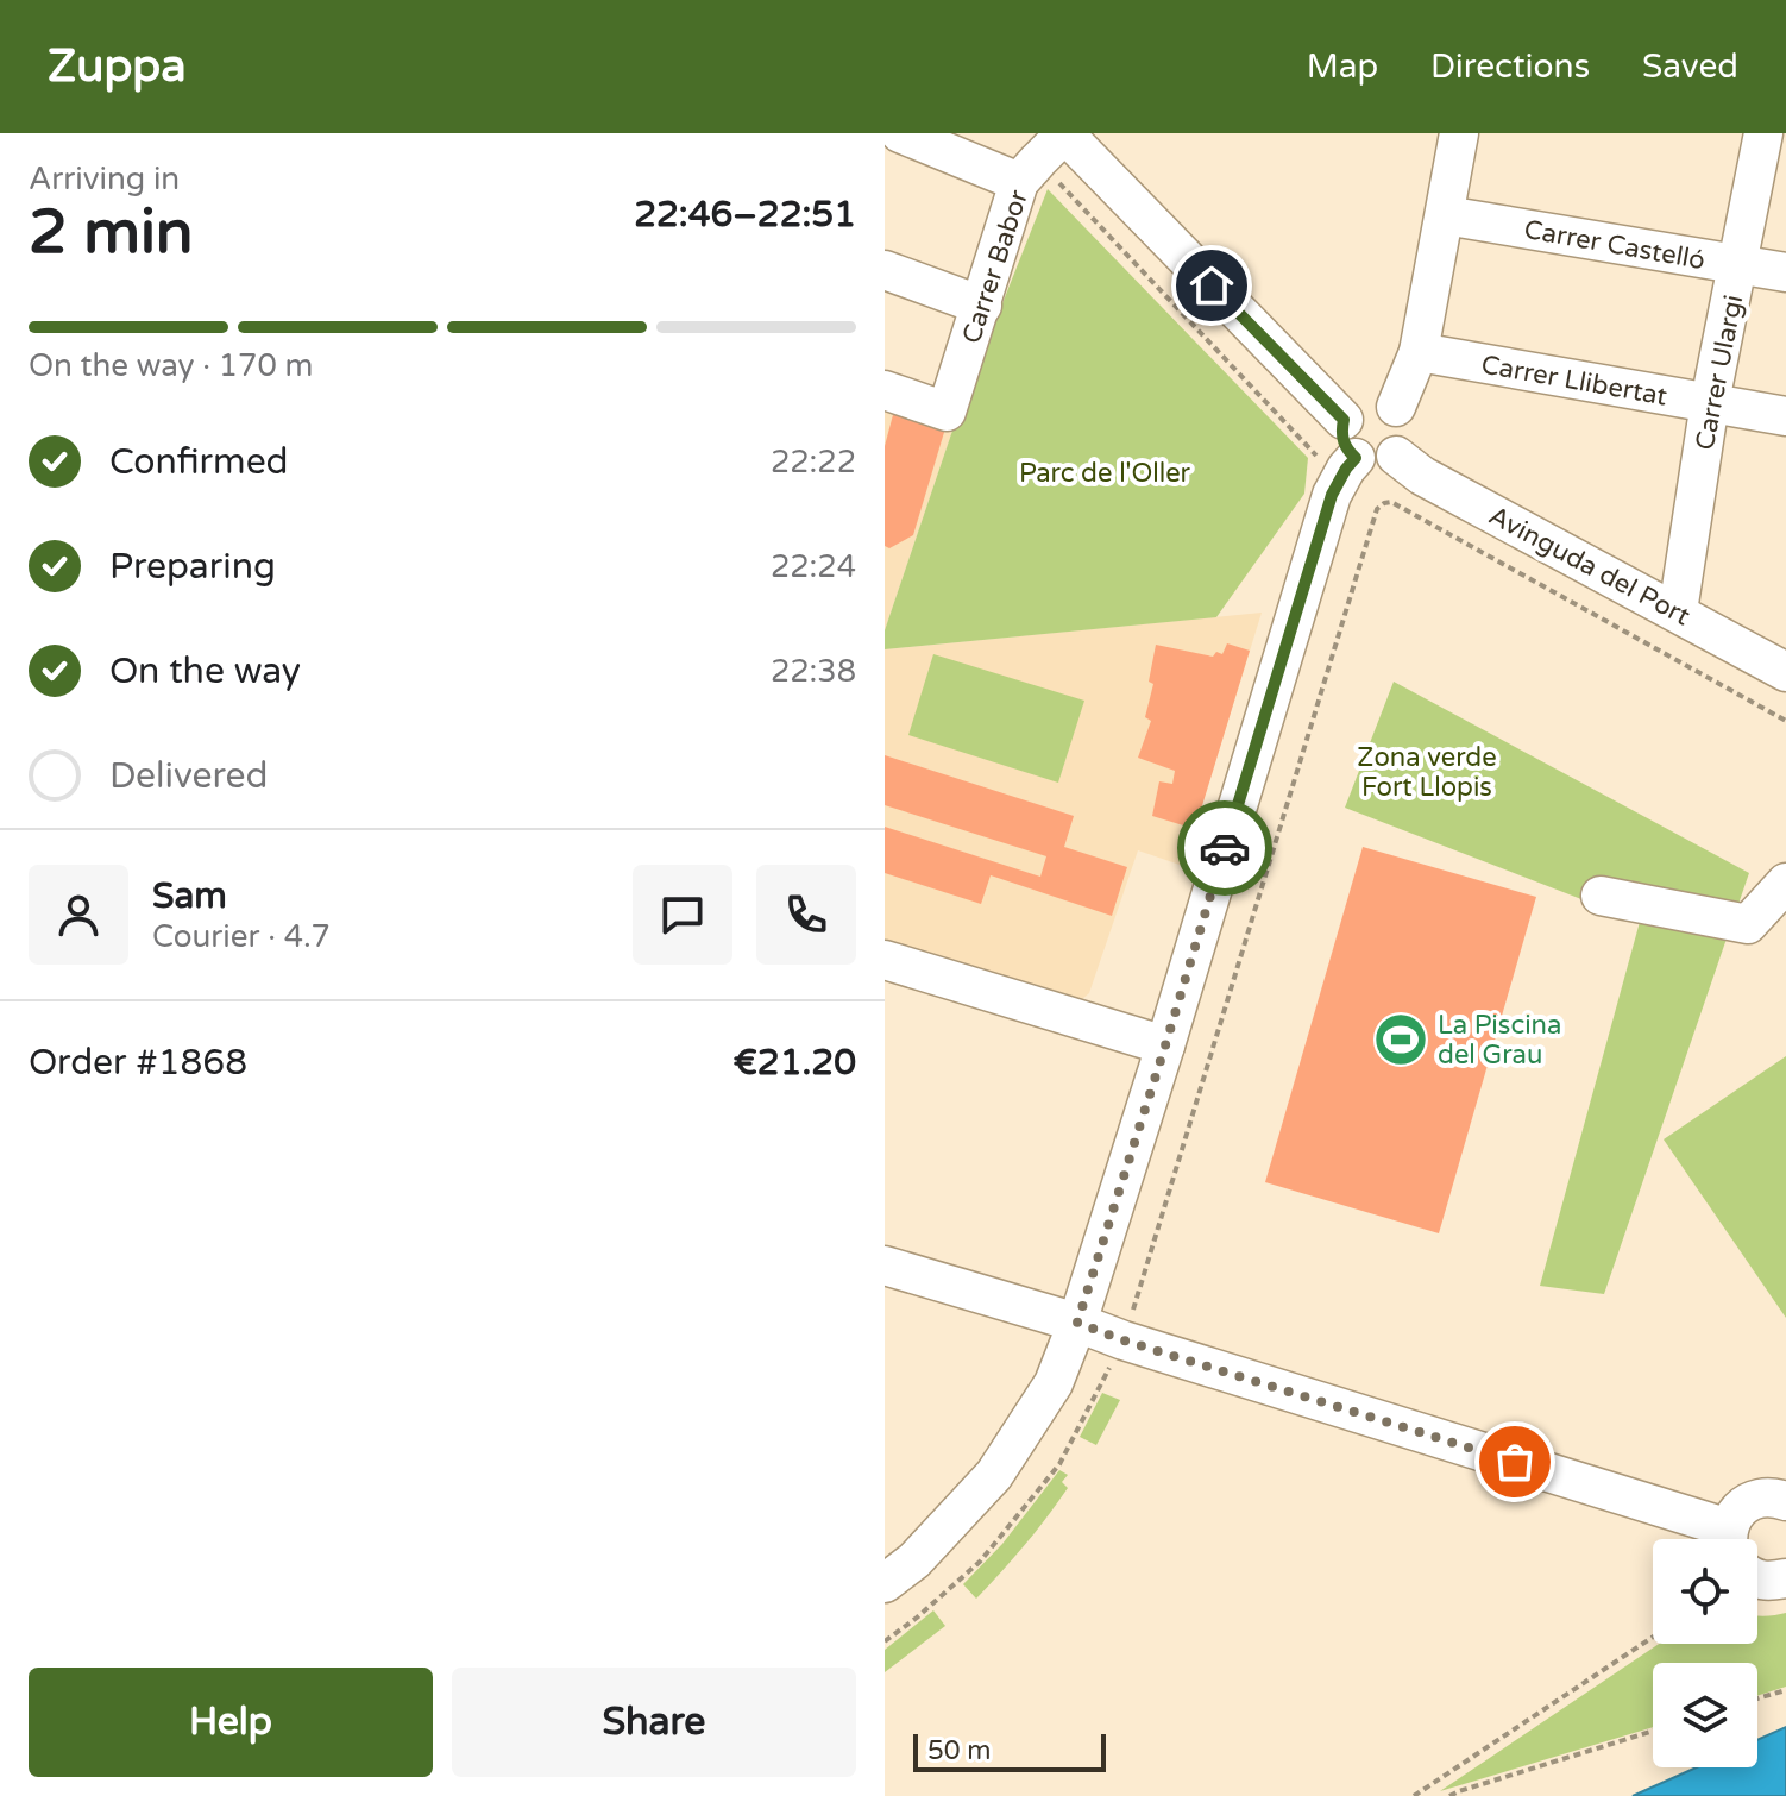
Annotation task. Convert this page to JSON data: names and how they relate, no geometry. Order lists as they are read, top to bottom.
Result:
{
  "streets": {
    "street": [
      "Carrer Castelló",
      "Carrer Babor",
      "Carrer Ulargi",
      "Carrer Llibertat",
      "Avinguda del Port"
    ]
  },
  "crossings": [
    ["Carrer Castelló", "Carrer Ulargi"],
    ["Carrer Ulargi", "Carrer Llibertat"],
    ["Carrer Ulargi", "Avinguda del Port"]
  ],
  "parks": ["Parc de l'Oller", "Zona verde Fort Llopis"],
  "places": {
    "sports": ["La Piscina del Grau"]
  },
  "scale_bar": "50 m",
  "page": {
    "header": "Zuppa",
    "nav": ["Map", "Directions", "Saved"],
    "heading": ["2 min", "Arriving in", "22:46–22:51"],
    "panel": [
      "Sam",
      "Courier · 4.7",
      "Order #1868",
      "€21.20"
    ],
    "bar": "On the way · 170 m",
    "list": [
      ["Confirmed", "22:22"],
      ["Preparing", "22:24"],
      ["On the way", "22:38"],
      "Delivered"
    ],
    "buttons": ["Help", "Share"],
    "scale": "50 m"
  }
}
